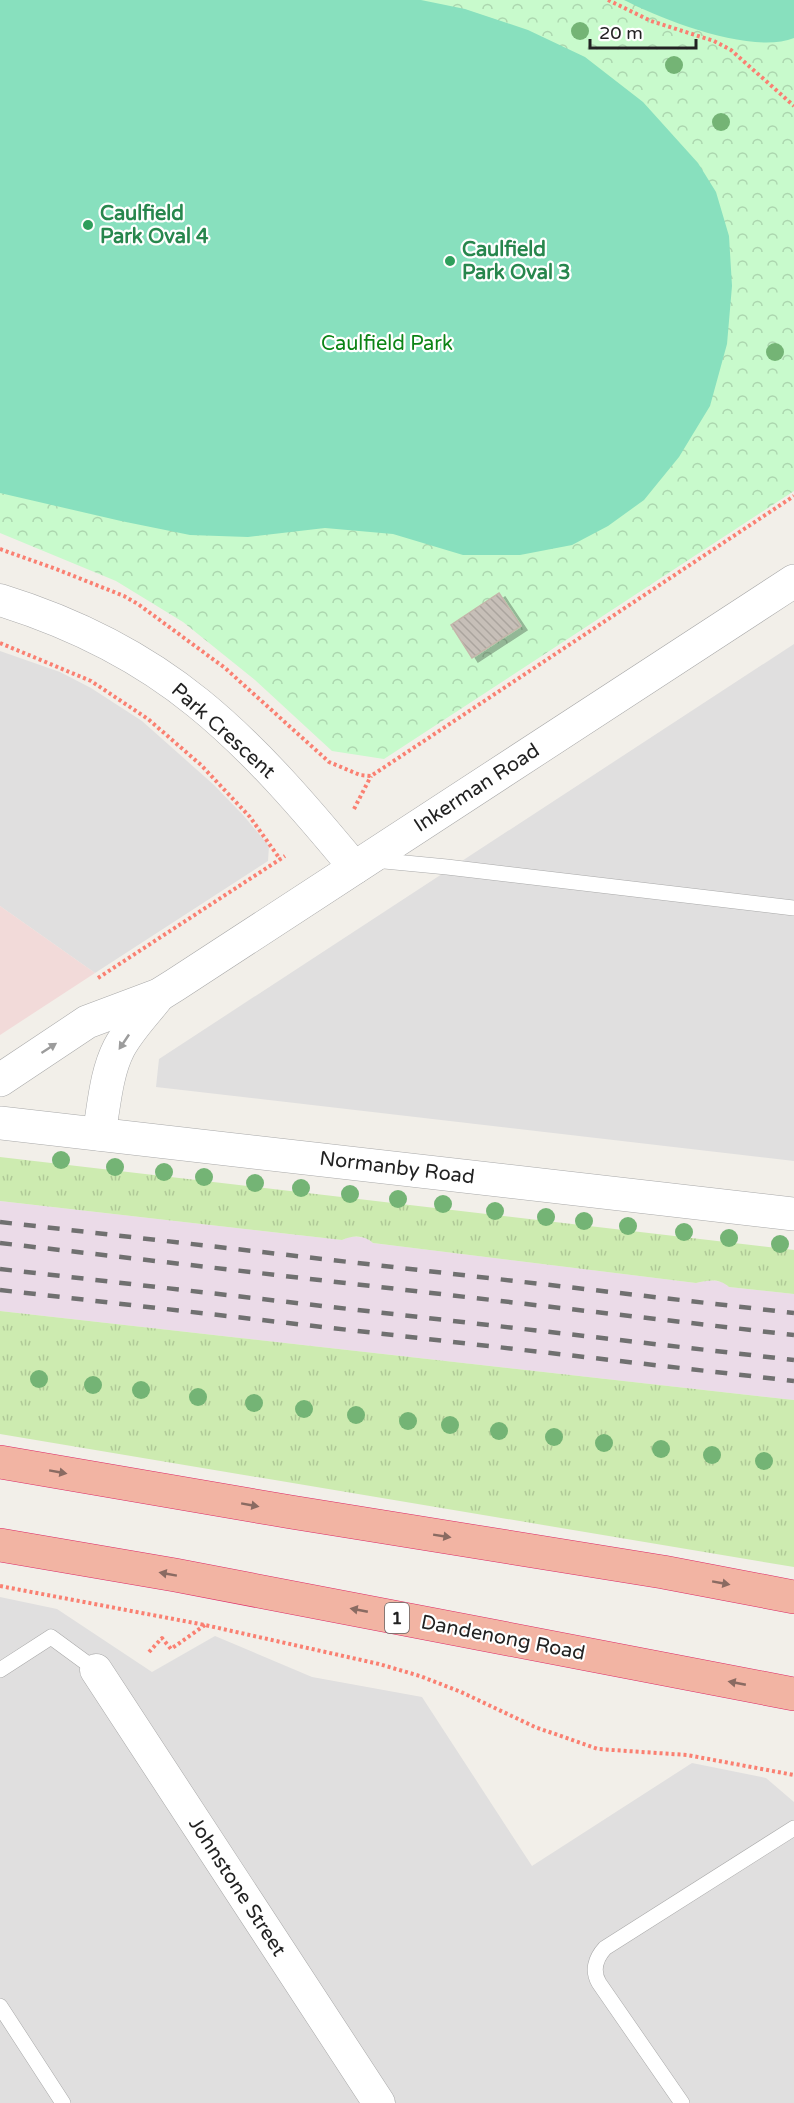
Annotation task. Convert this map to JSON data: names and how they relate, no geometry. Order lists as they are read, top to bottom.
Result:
{
  "streets": {
    "highway": ["1", "Dandenong Road"],
    "street": [
      "Park Crescent",
      "Inkerman Road",
      "Normanby Road",
      "Johnstone Street"
    ]
  },
  "crossings": [
    ["Park Crescent", "Inkerman Road"],
    ["Inkerman Road", "Normanby Road"]
  ],
  "parks": ["Caulfield Park"],
  "places": ["Caulfield Park Oval 4", "Caulfield Park Oval 3"],
  "scale_bar": "20 m"
}
